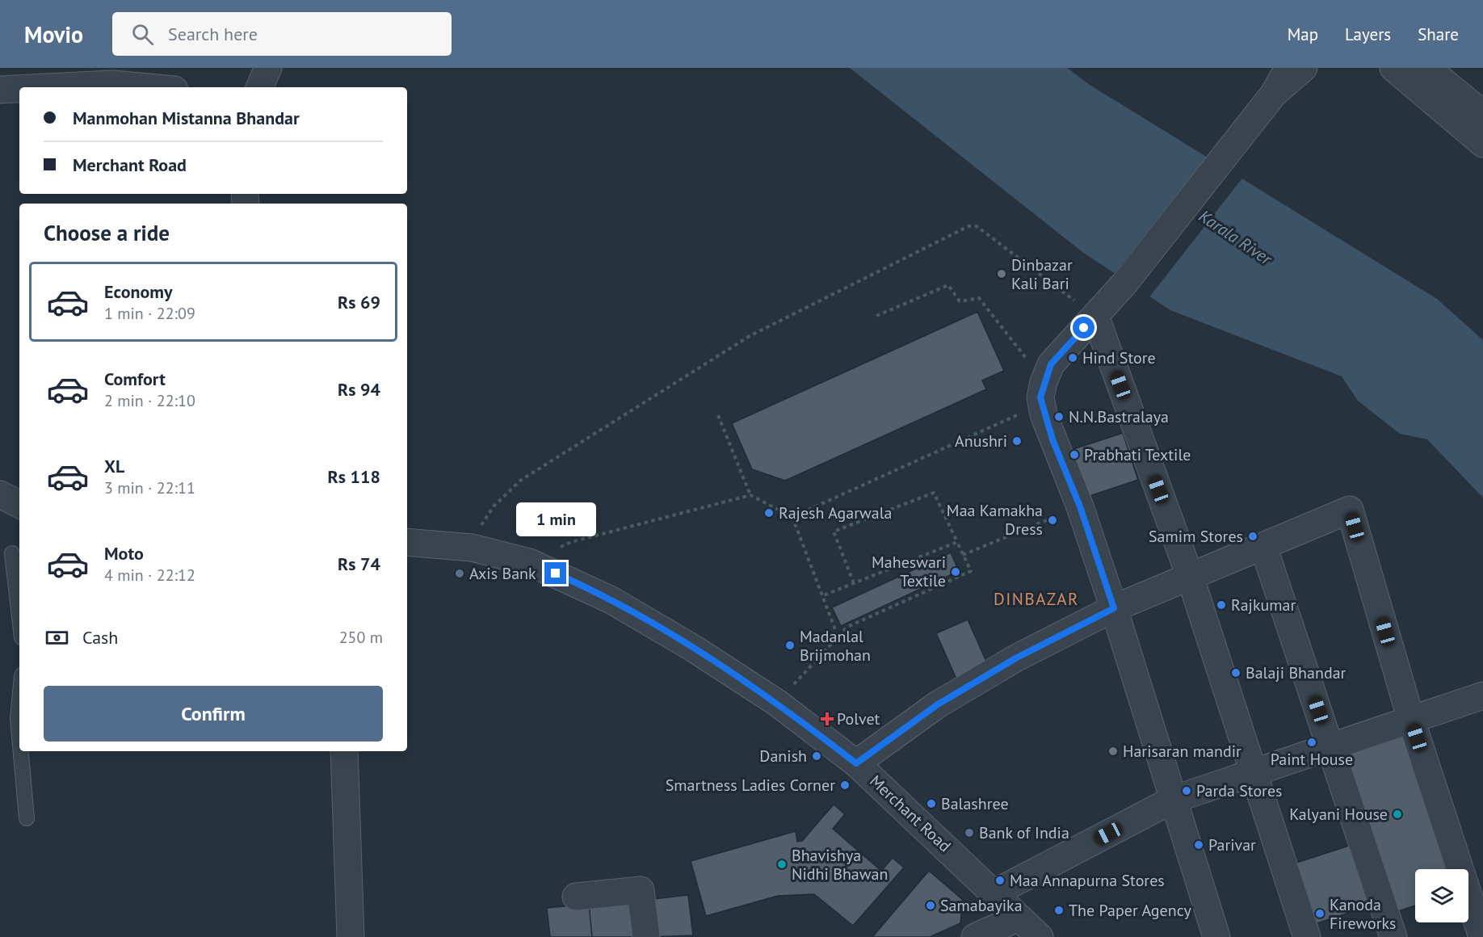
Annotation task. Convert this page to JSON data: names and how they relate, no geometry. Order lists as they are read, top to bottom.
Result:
{
  "streets": {
    "street": ["Merchant Road"]
  },
  "districts": ["DINBAZAR"],
  "water": ["Karala River"],
  "places": {
    "other": [
      "Dinbazar Kali Bari",
      "Hind Store",
      "N.N.Bastralaya",
      "Anushri",
      "Prabhati Textile",
      "Rajesh Agarwala",
      "Maa Kamakha Dress",
      "Samim Stores",
      "Maheswari Textile",
      "Axis Bank",
      "Rajkumar",
      "Madanlal Brijmohan",
      "Balaji Bhandar",
      "Paint House",
      "Harisaran mandir",
      "Danish",
      "Smartness Ladies Corner",
      "Parda Stores",
      "Balashree",
      "Kalyani House",
      "Bank of India",
      "Parivar",
      "Bhavishya Nidhi Bhawan",
      "Maa Annapurna Stores",
      "Samabayika",
      "The Paper Agency",
      "Kanoda Fireworks"
    ],
    "health": ["Polvet"]
  },
  "page": {
    "header": "Movio",
    "search": "Search here",
    "nav": ["Map", "Layers", "Share"],
    "banner": ["Manmohan Mistanna Bhandar", "Merchant Road"],
    "heading": "Choose a ride",
    "list": [
      {
        "name": "Economy",
        "note": "1 min · 22:09",
        "value": "Rs 69"
      },
      {
        "name": "Comfort",
        "note": "2 min · 22:10",
        "value": "Rs 94"
      },
      {
        "name": "XL",
        "note": "3 min · 22:11",
        "value": "Rs 118"
      },
      {
        "name": "Moto",
        "note": "4 min · 22:12",
        "value": "Rs 74"
      }
    ],
    "bubble": "1 min",
    "pay": ["Cash", "250 m"],
    "buttons": "Confirm"
  }
}
